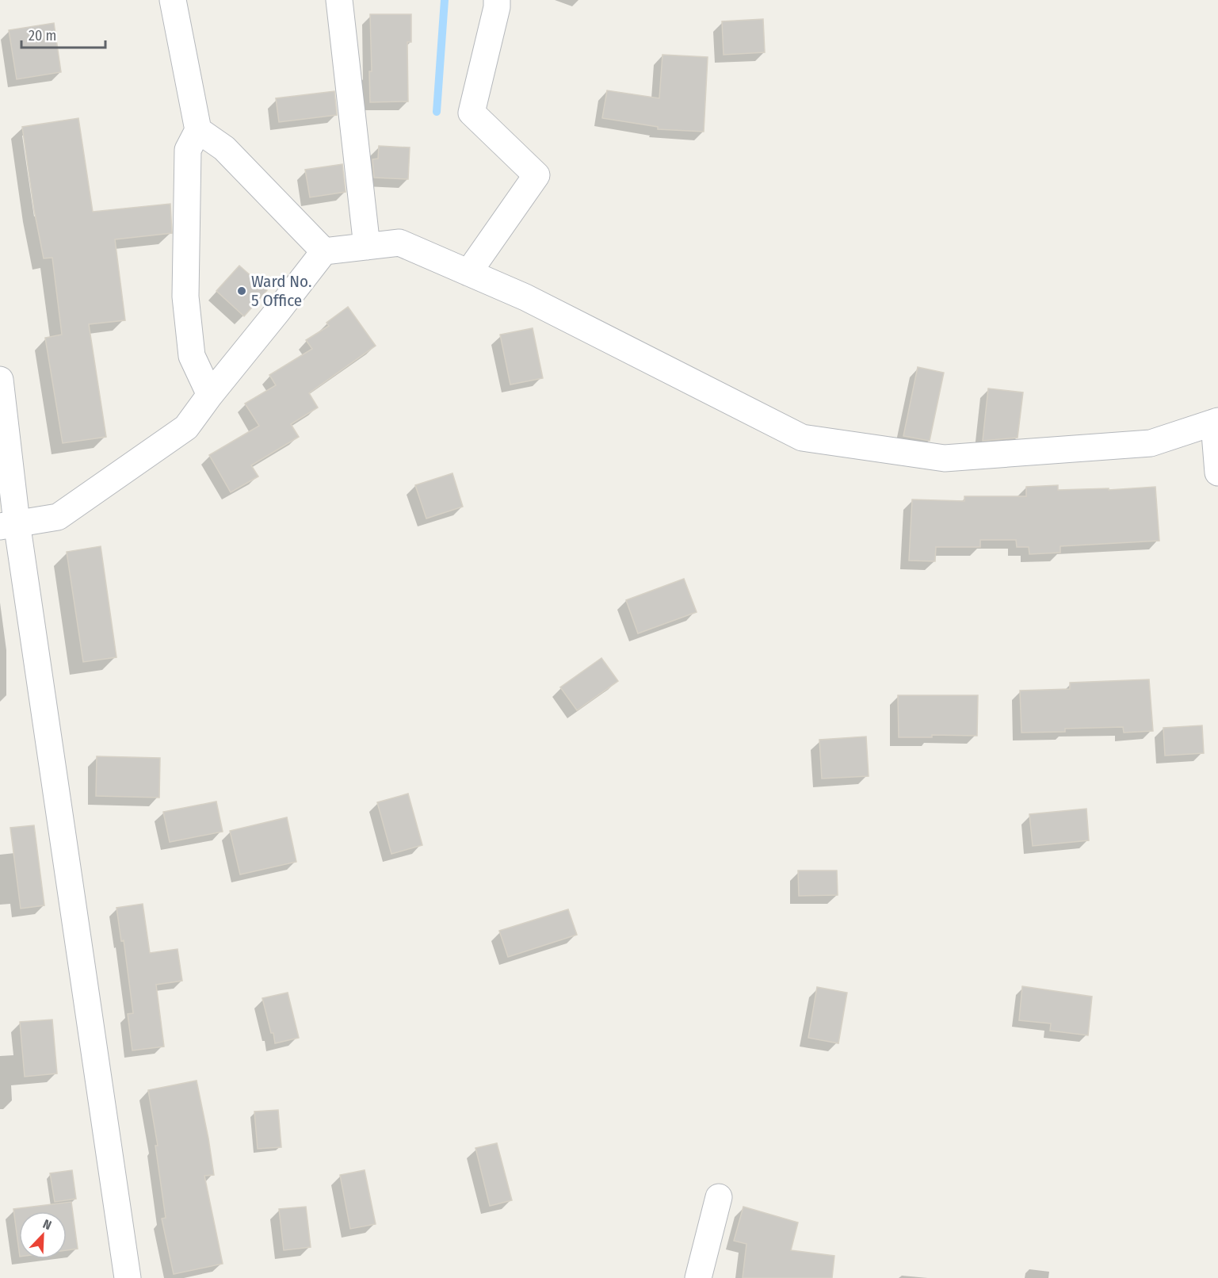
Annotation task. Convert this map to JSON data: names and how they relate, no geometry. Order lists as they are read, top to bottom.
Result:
{
  "places": ["Ward No. 5 Office"],
  "scale_bar": "20 m",
  "north": "top right"
}
